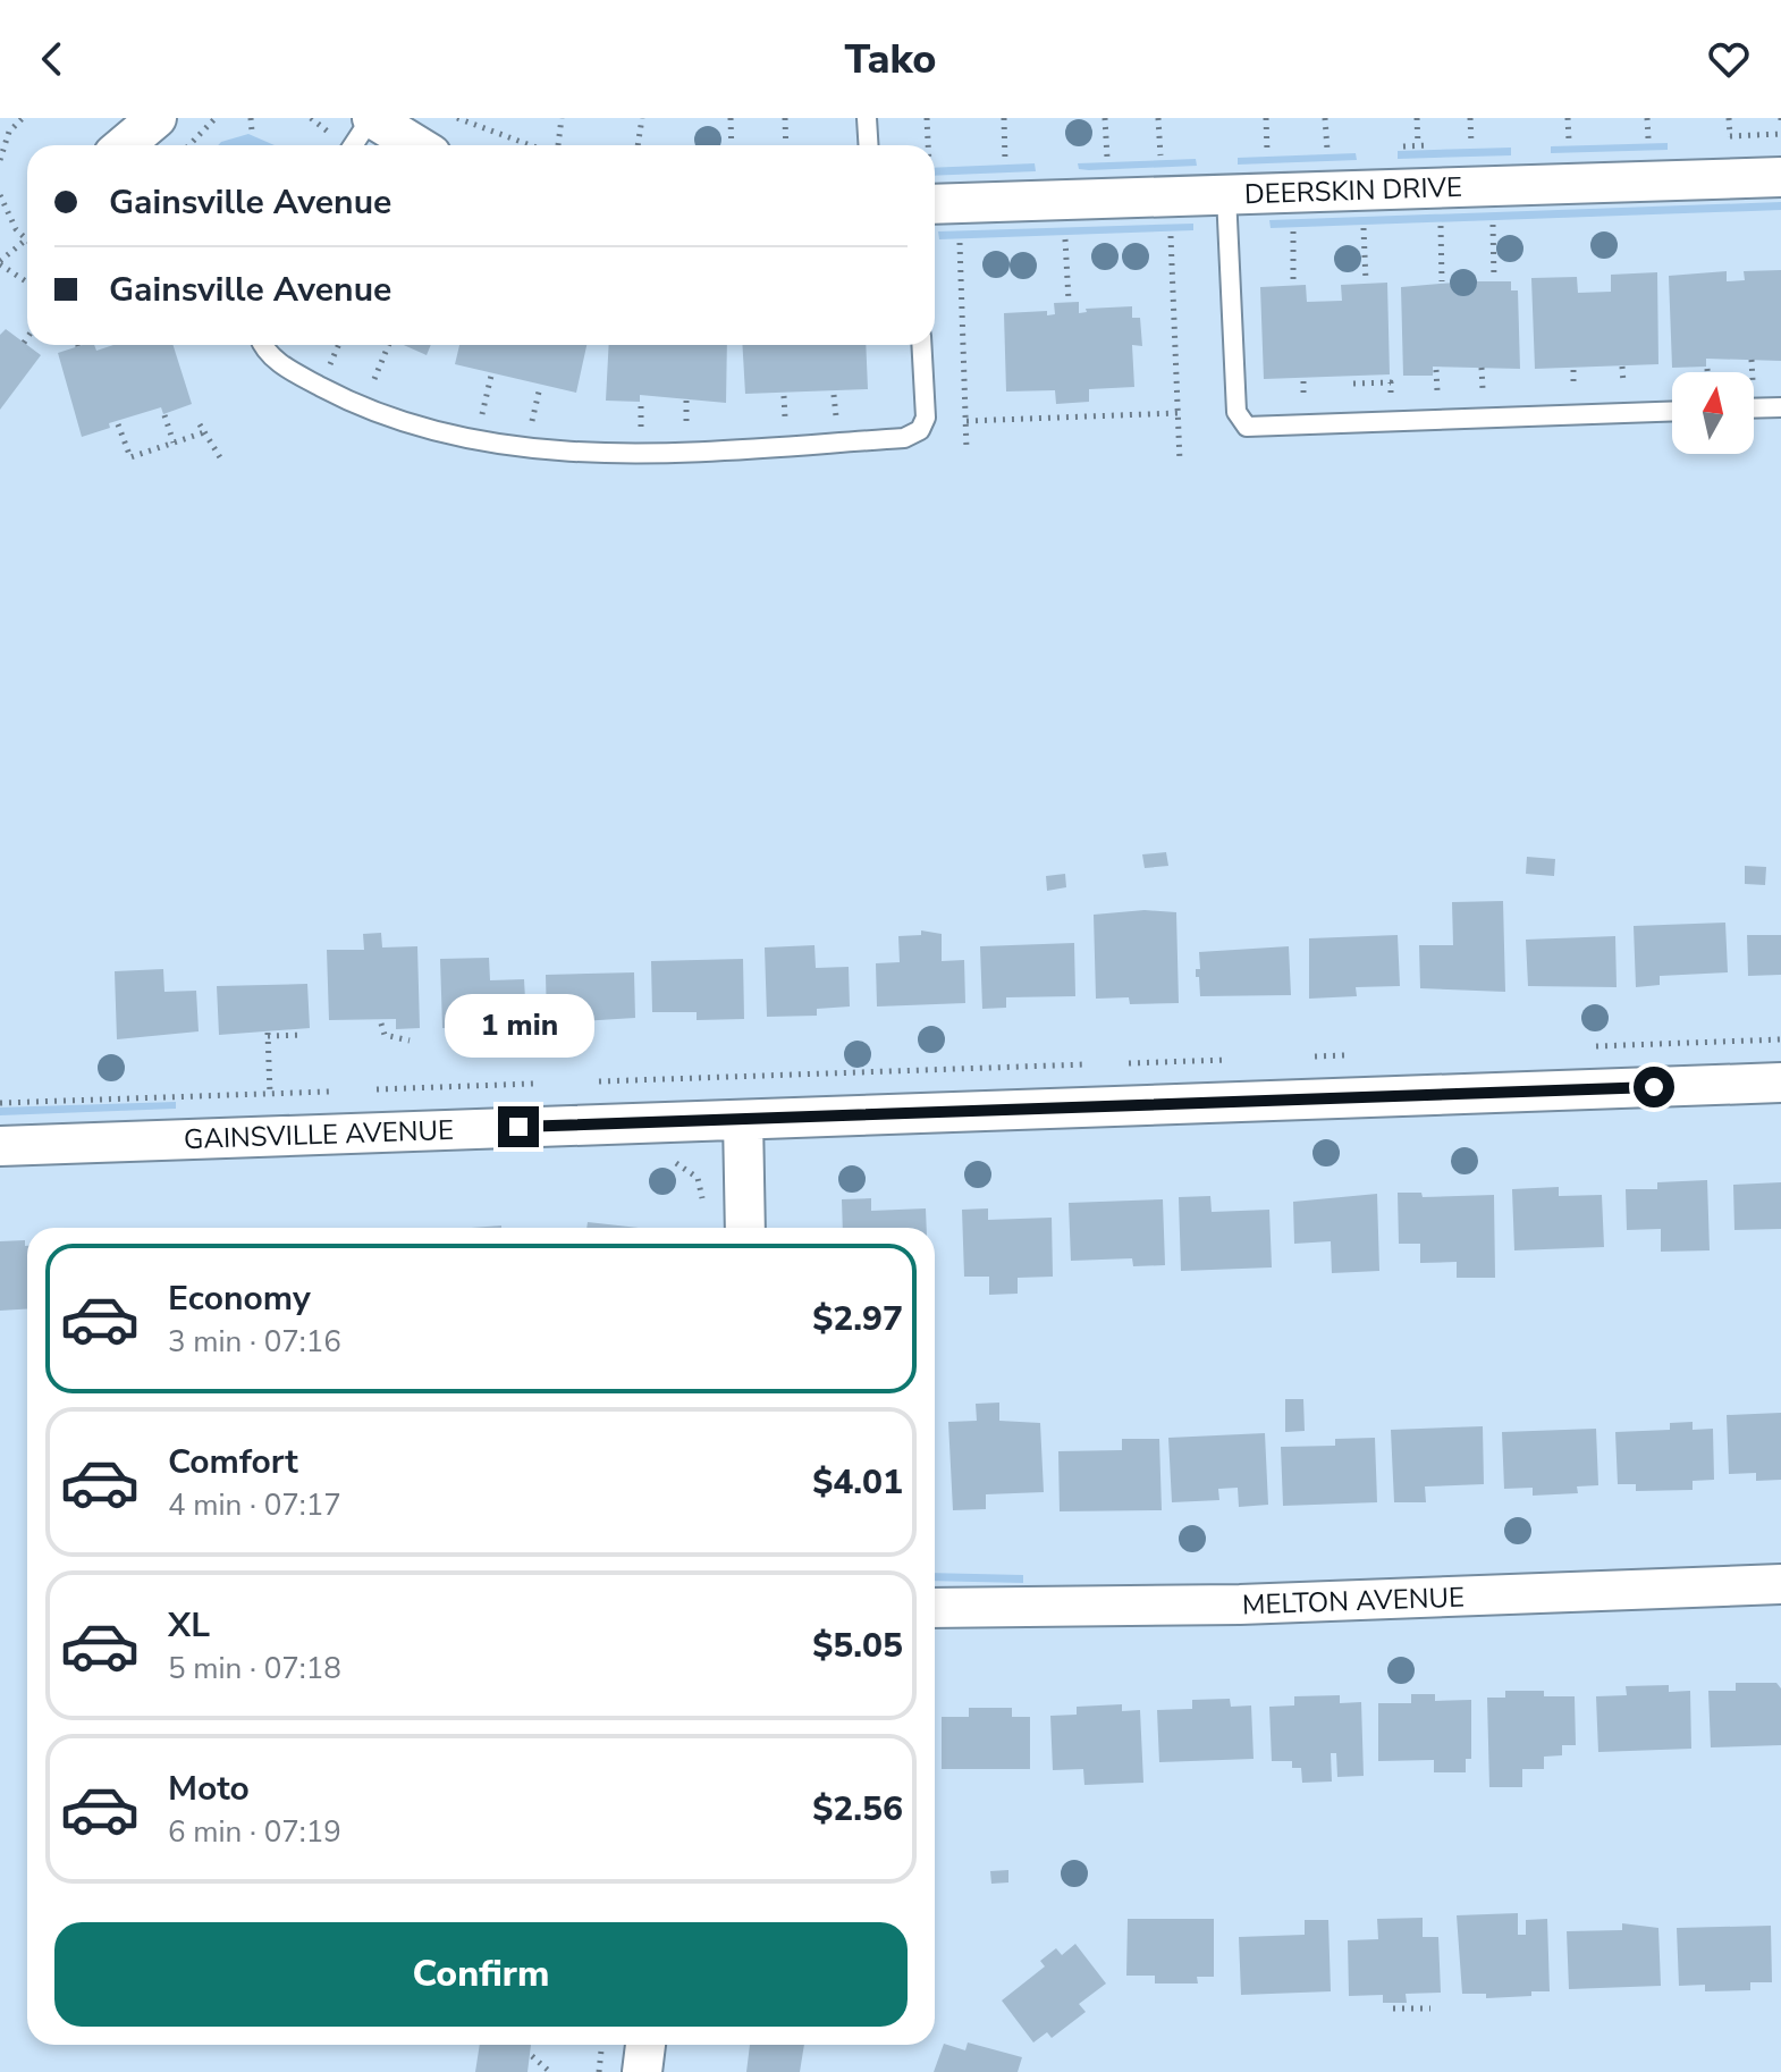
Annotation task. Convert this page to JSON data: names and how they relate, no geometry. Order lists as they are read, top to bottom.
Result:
{
  "streets": {
    "street": ["DEERSKIN DRIVE", "GAINSVILLE AVENUE", "MELTON AVENUE"]
  },
  "north": "top",
  "page": {
    "header": "Tako",
    "banner": ["Gainsville Avenue", "Gainsville Avenue"],
    "bubble": "1 min",
    "list": [
      {
        "name": "Economy",
        "note": "3 min · 07:16",
        "value": "$2.97"
      },
      {
        "name": "Comfort",
        "note": "4 min · 07:17",
        "value": "$4.01"
      },
      {
        "name": "XL",
        "note": "5 min · 07:18",
        "value": "$5.05"
      },
      {
        "name": "Moto",
        "note": "6 min · 07:19",
        "value": "$2.56"
      }
    ],
    "buttons": "Confirm"
  }
}
